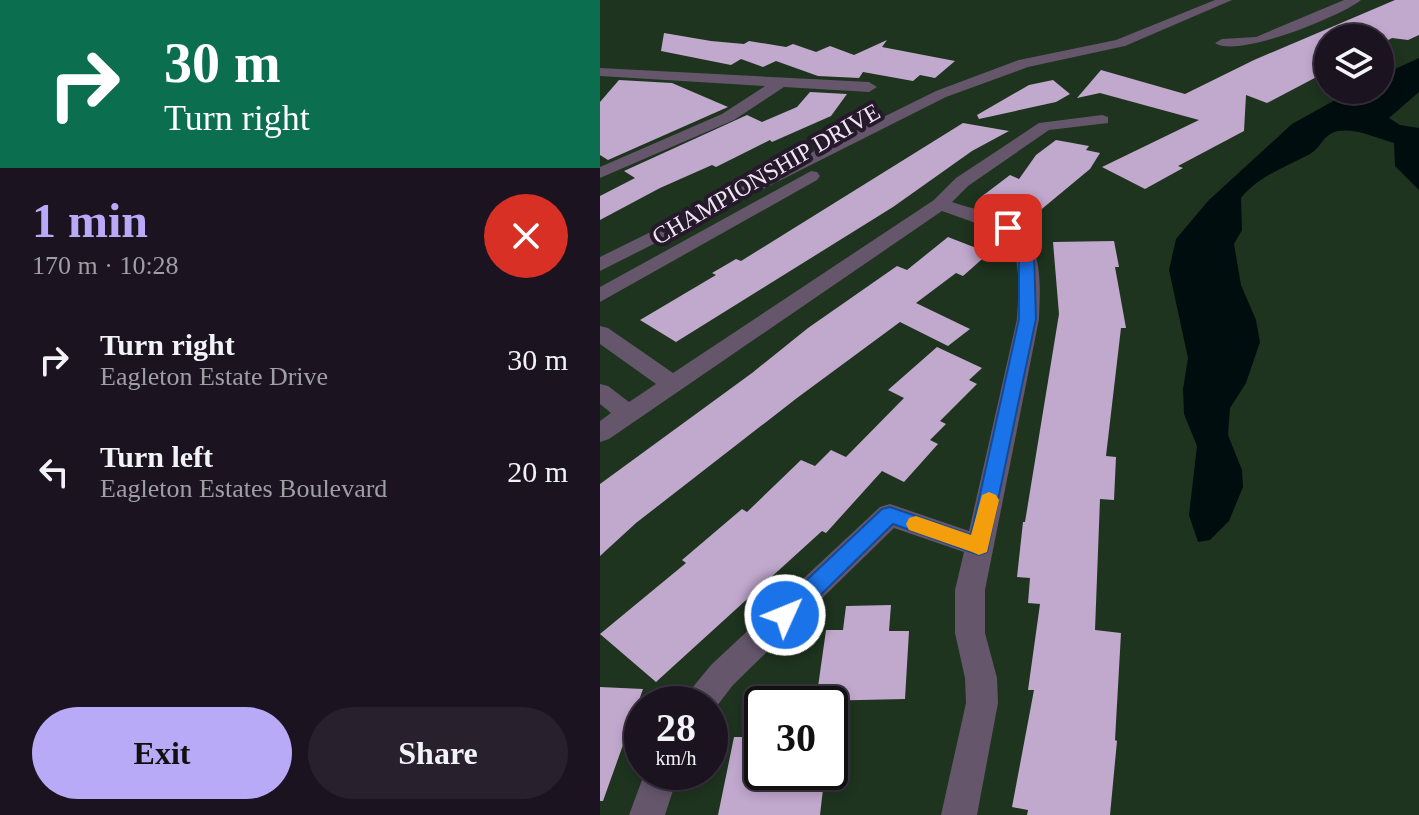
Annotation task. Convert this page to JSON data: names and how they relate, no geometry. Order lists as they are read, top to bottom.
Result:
{
  "streets": {
    "street": ["CHAMPIONSHIP DRIVE"]
  },
  "page": {
    "turn": ["30 m", "Turn right"],
    "heading": ["1 min", "170 m · 10:28"],
    "list": [
      {
        "name": "Turn right",
        "note": "Eagleton Estate Drive",
        "value": "30 m"
      },
      {
        "name": "Turn left",
        "note": "Eagleton Estates Boulevard",
        "value": "20 m"
      }
    ],
    "speed": "28 km/h",
    "limit": "30",
    "buttons": ["Exit", "Share"]
  }
}
